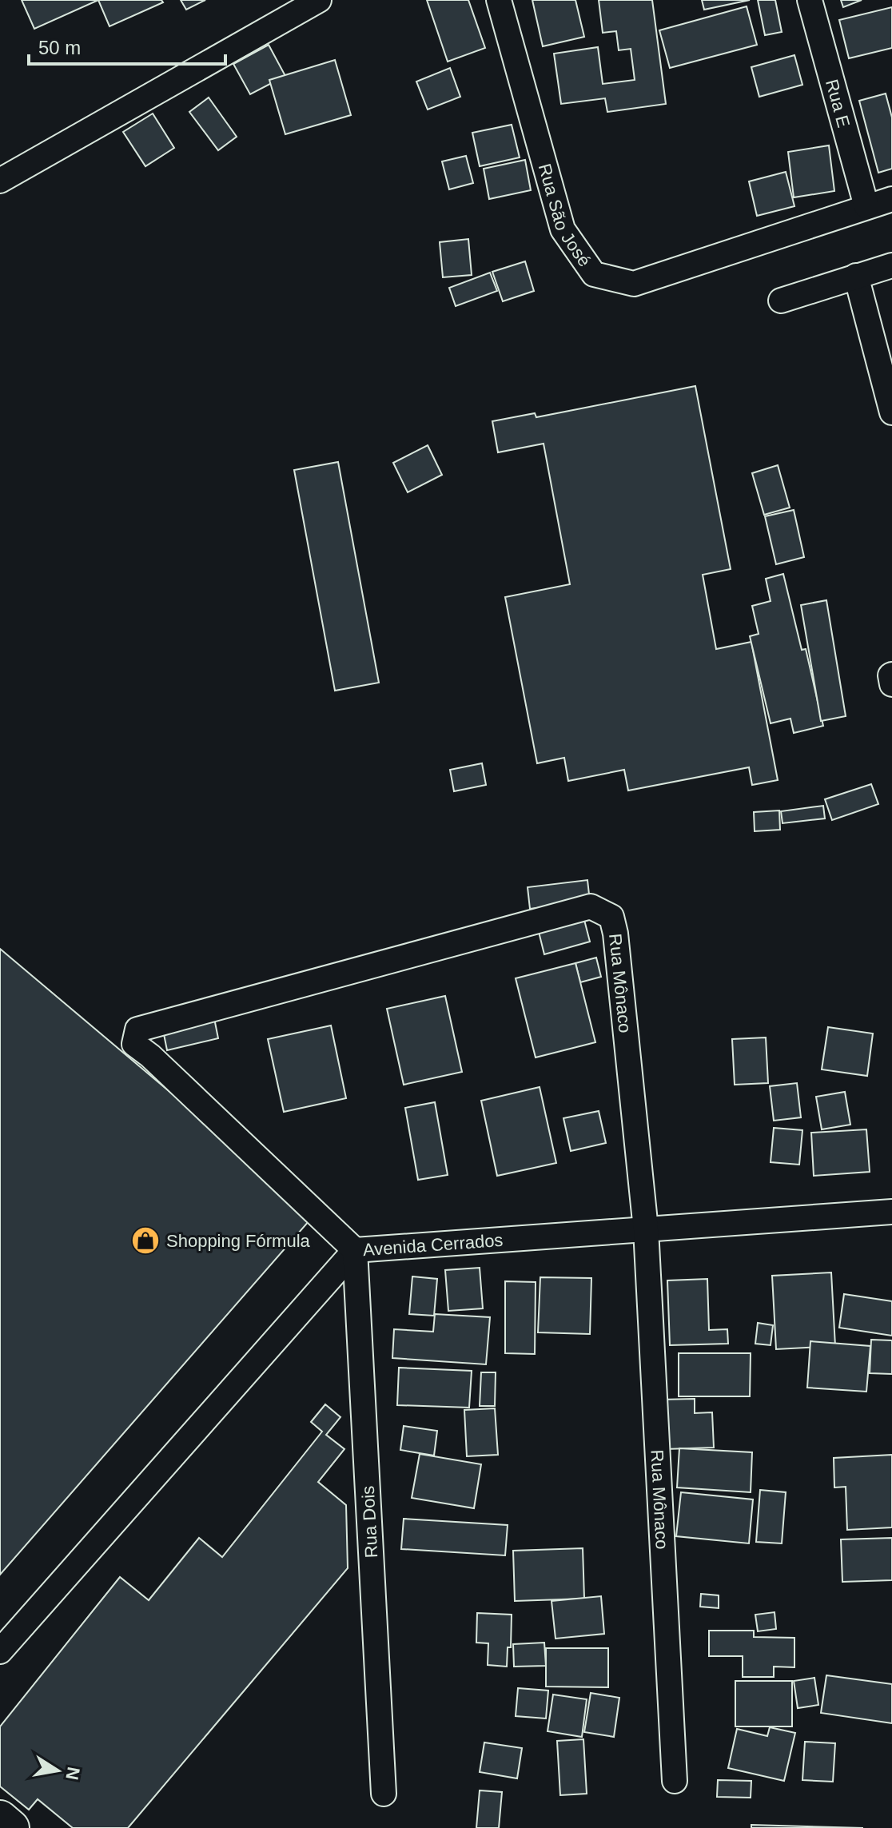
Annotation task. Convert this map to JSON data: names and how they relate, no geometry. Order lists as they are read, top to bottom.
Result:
{
  "streets": {
    "street": [
      "Rua E",
      "Rua São José",
      "Rua Mônaco",
      "Avenida Cerrados",
      "Rua Dois"
    ]
  },
  "crossings": [
    ["Rua E", "Rua São José"],
    ["Rua Mônaco", "Avenida Cerrados"],
    ["Rua Mônaco", "Rua Dois"],
    ["Avenida Cerrados", "Rua Dois"]
  ],
  "places": {
    "shop": ["Shopping Fórmula"]
  },
  "scale_bar": "50 m",
  "north": "right"
}
